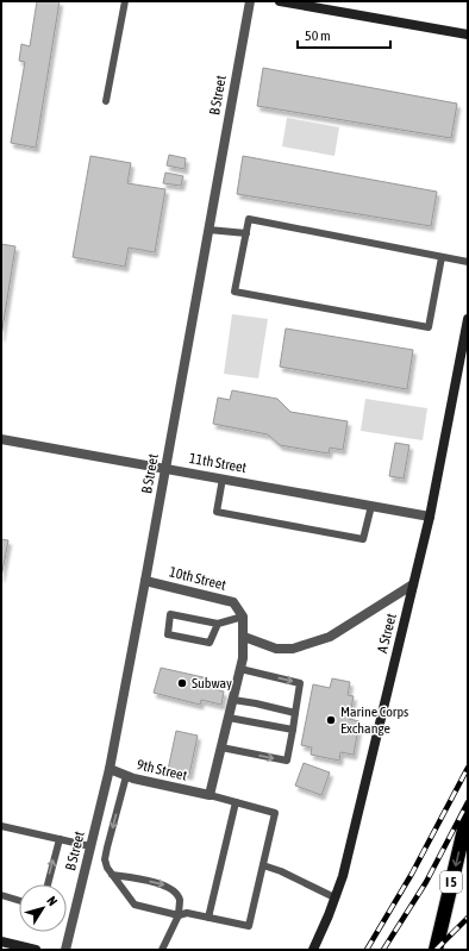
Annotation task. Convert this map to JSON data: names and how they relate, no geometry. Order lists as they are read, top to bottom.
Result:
{
  "streets": {
    "highway": ["I 5"],
    "main road": ["A Street"],
    "street": [
      "B Street",
      "11th Street",
      "10th Street",
      "9th Street"
    ]
  },
  "crossings": [
    ["B Street", "11th Street"],
    ["B Street", "10th Street"],
    ["B Street", "9th Street"],
    ["11th Street", "A Street"]
  ],
  "places": ["Subway", "Marine Corps Exchange"],
  "scale_bar": "50 m",
  "north": "top right"
}
